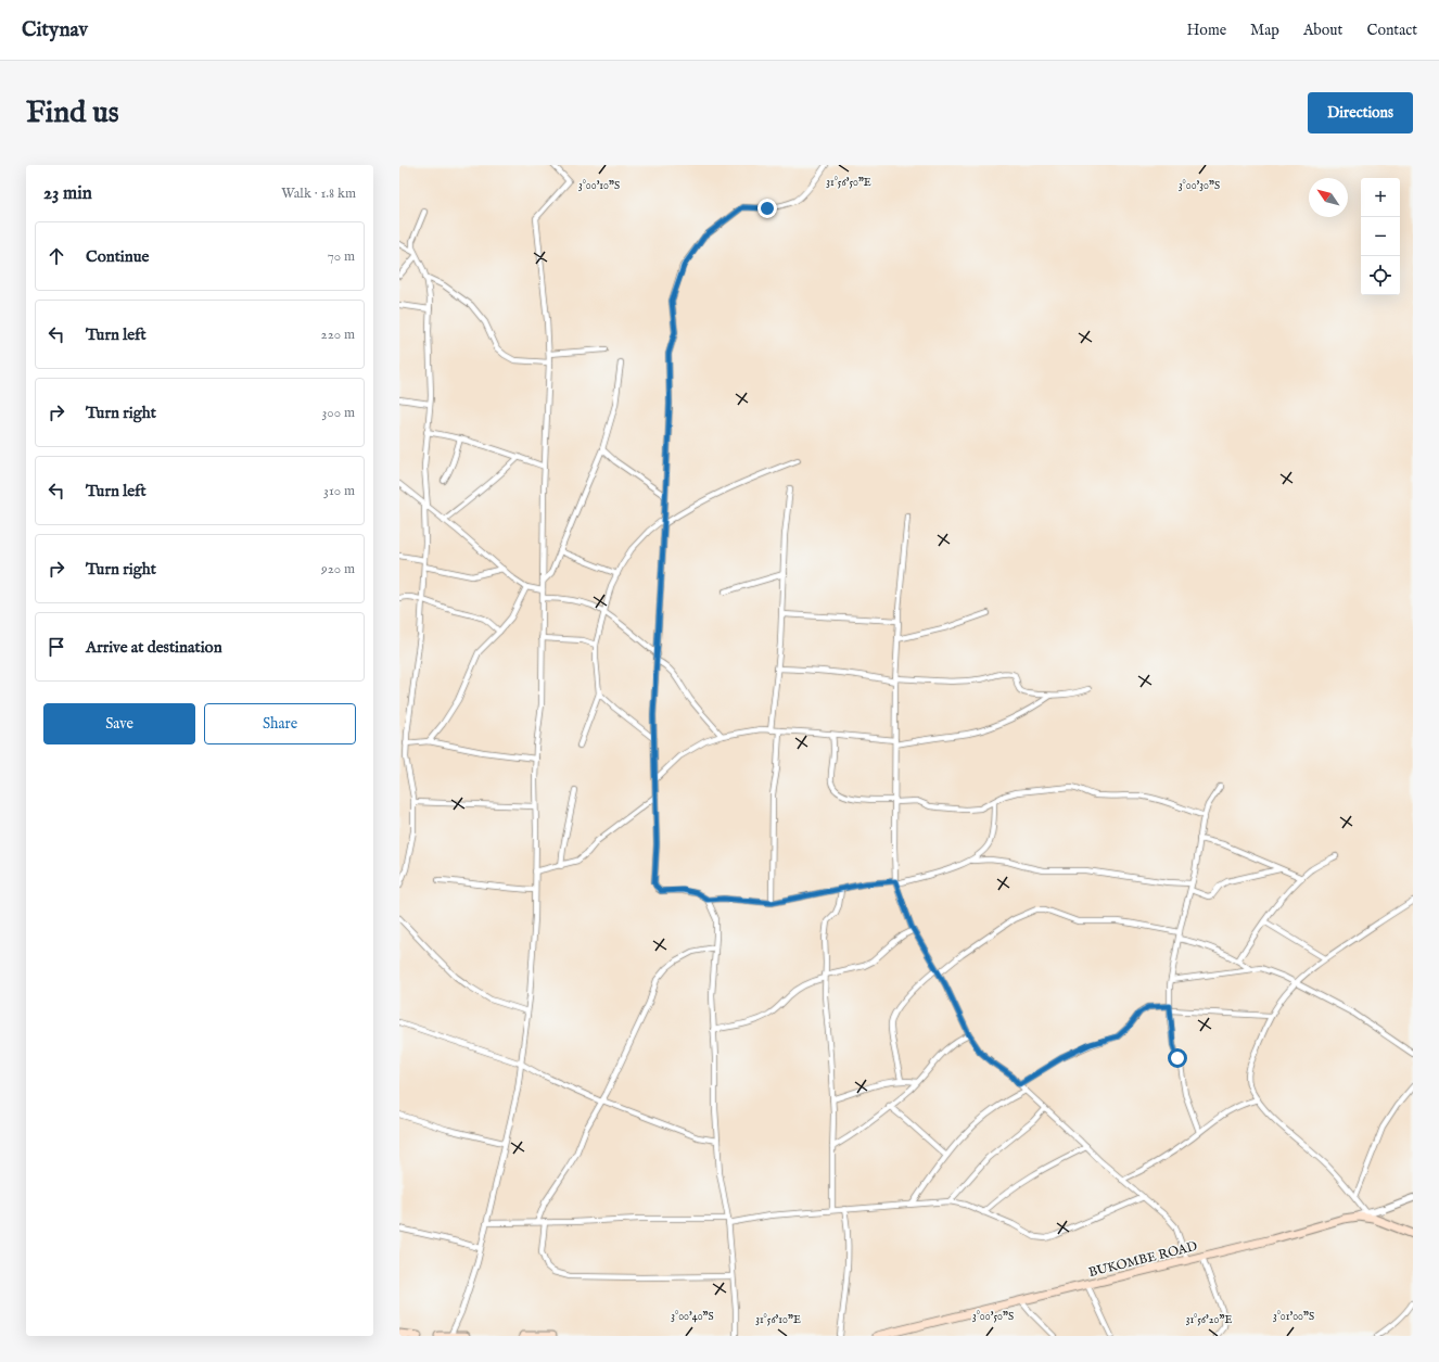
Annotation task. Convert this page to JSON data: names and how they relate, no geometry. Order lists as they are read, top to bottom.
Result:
{
  "streets": {
    "main road": ["BUKOMBE ROAD"]
  },
  "north": "top left",
  "page": {
    "header": "Citynav",
    "nav": [
      "Home",
      "Map",
      "About",
      "Contact"
    ],
    "buttons": [
      "Directions",
      ["Save", "Share"]
    ],
    "title": "Find us",
    "heading": ["23 min", "Walk · 1.8 km"],
    "map_buttons": ["+", "−"],
    "list": [
      ["Continue", "70 m"],
      ["Turn left", "220 m"],
      ["Turn right", "300 m"],
      ["Turn left", "310 m"],
      ["Turn right", "920 m"],
      "Arrive at destination"
    ]
  },
  "coordinates": [
    "31°56'50\"E",
    "3°00'10\"S",
    "3°00'30\"S",
    "3°00'40\"S",
    "3°00'50\"S",
    "3°01'00\"S",
    "31°56'10\"E",
    "31°56'20\"E"
  ]
}
